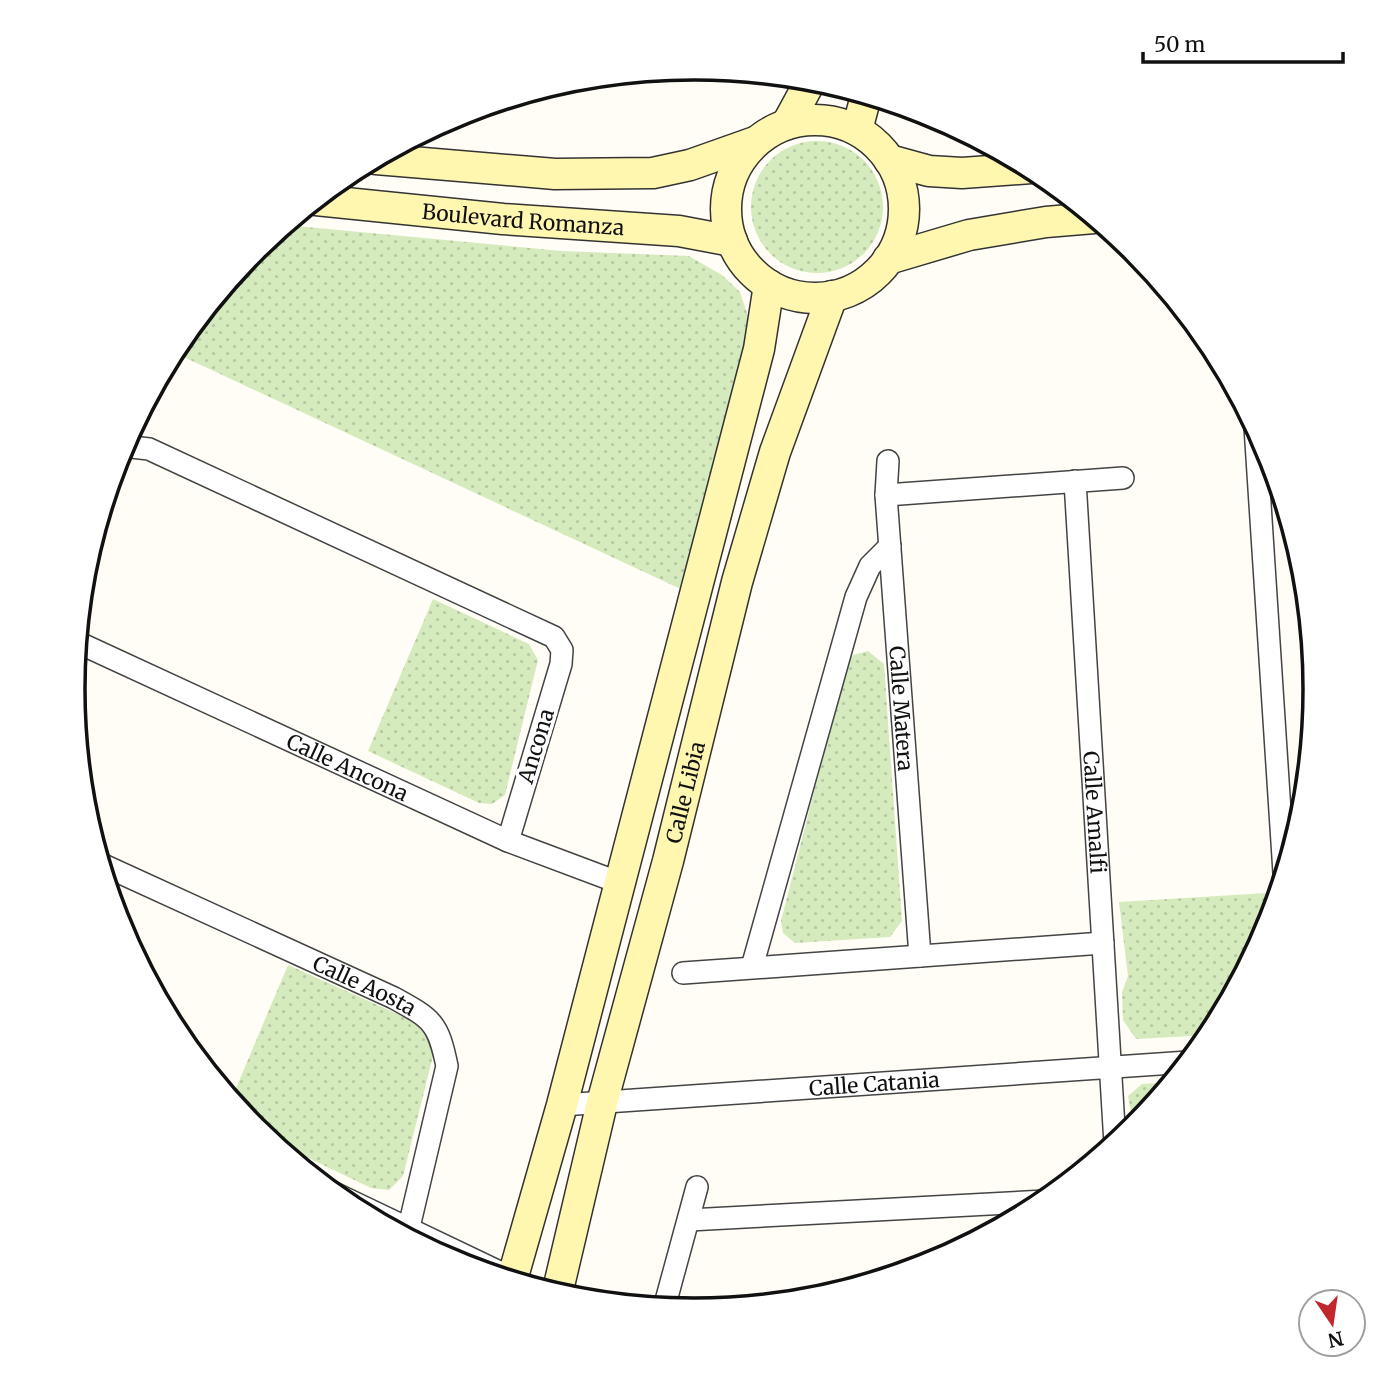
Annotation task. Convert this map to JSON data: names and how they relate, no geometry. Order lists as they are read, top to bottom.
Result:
{
  "streets": {
    "street": [
      "Boulevard Romanza",
      "Calle Matera",
      "Ancona",
      "Calle Ancona",
      "Calle Libia",
      "Calle Amalfi",
      "Calle Aosta",
      "Calle Catania"
    ]
  },
  "crossings": [
    ["Boulevard Romanza", "Calle Libia"],
    ["Ancona", "Calle Ancona"],
    ["Calle Ancona", "Calle Libia"],
    ["Calle Libia", "Calle Catania"],
    ["Calle Amalfi", "Calle Catania"]
  ],
  "scale_bar": "50 m",
  "north": "bottom"
}
